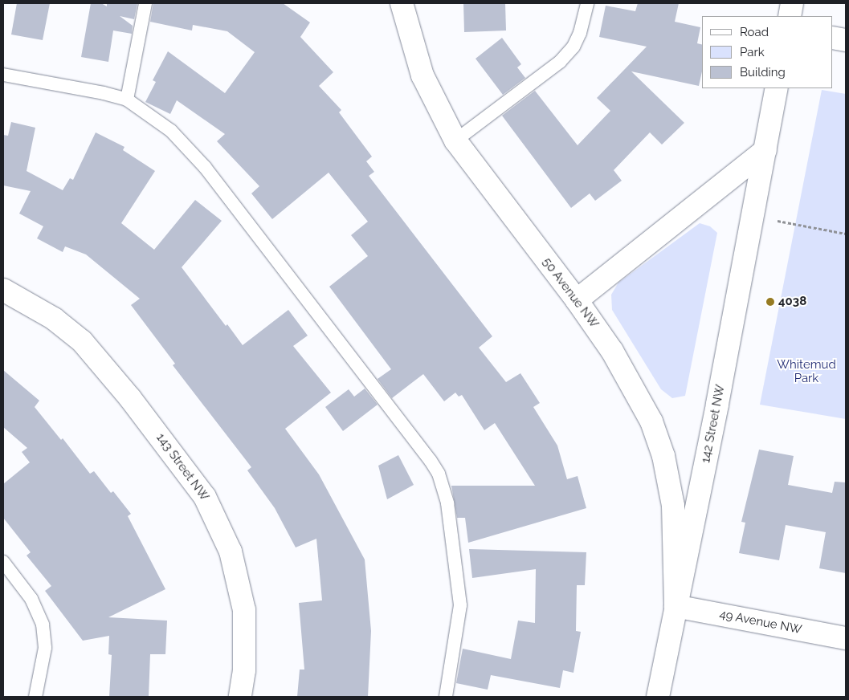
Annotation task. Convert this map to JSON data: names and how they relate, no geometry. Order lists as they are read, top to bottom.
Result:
{
  "streets": {
    "street": [
      "50 Avenue NW",
      "142 Street NW",
      "143 Street NW",
      "49 Avenue NW"
    ]
  },
  "crossings": [
    ["50 Avenue NW", "142 Street NW"],
    ["50 Avenue NW", "49 Avenue NW"],
    ["142 Street NW", "49 Avenue NW"]
  ],
  "parks": ["Whitemud Park"],
  "places": ["4038"],
  "legend": ["Road", "Park", "Building"]
}
